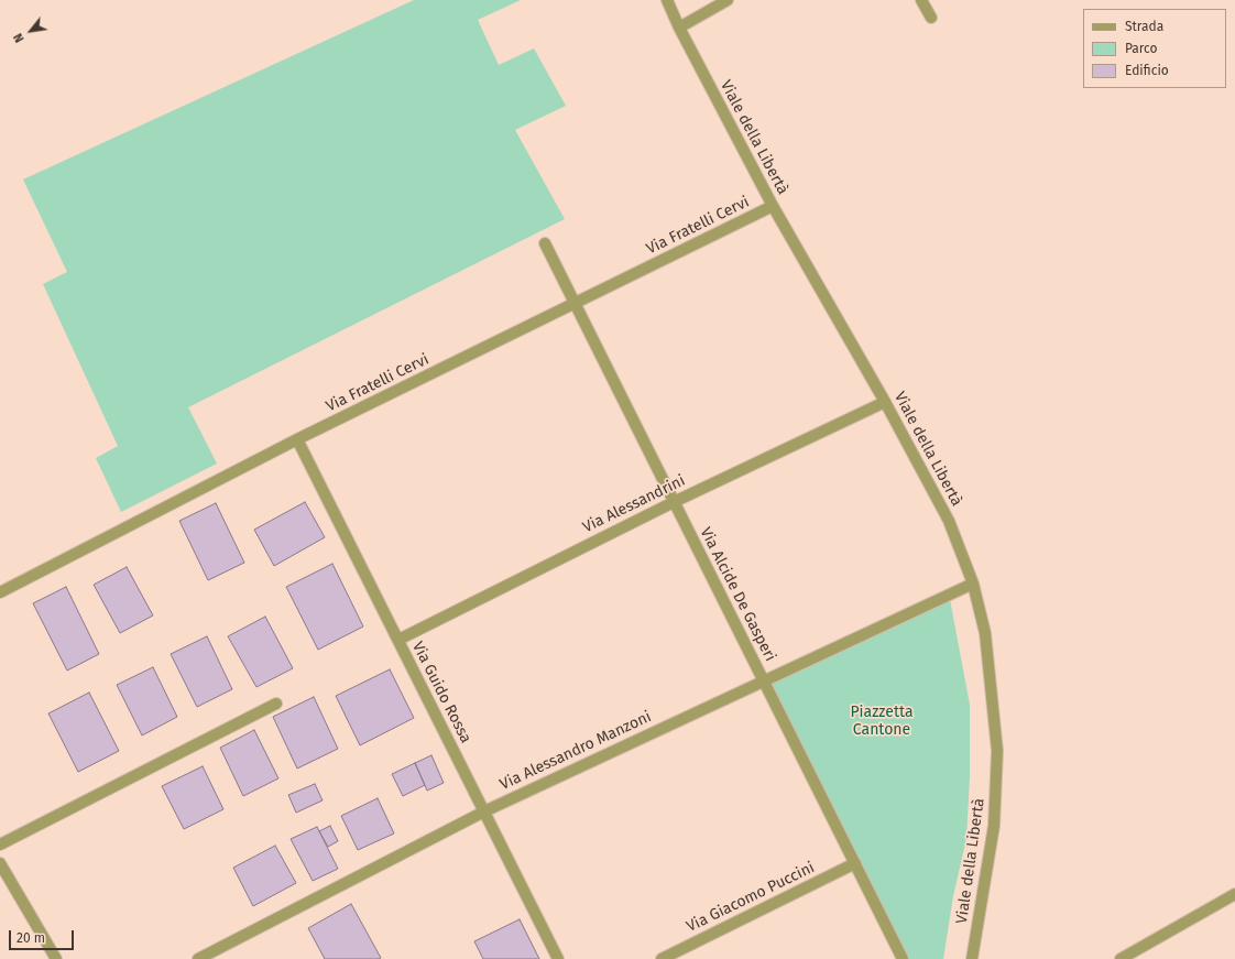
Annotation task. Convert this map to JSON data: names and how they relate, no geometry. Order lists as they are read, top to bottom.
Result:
{
  "streets": {
    "street": [
      "Viale della Libertà",
      "Via Fratelli Cervi",
      "Via Alessandrini",
      "Via Alcide De Gasperi",
      "Via Guido Rossa",
      "Via Alessandro Manzoni",
      "Via Giacomo Puccini"
    ]
  },
  "crossings": [
    ["Viale della Libertà", "Via Fratelli Cervi"],
    ["Viale della Libertà", "Via Alessandrini"],
    ["Viale della Libertà", "Via Alessandro Manzoni"],
    ["Via Fratelli Cervi", "Via Alcide De Gasperi"],
    ["Via Fratelli Cervi", "Via Guido Rossa"],
    ["Via Alessandrini", "Via Alcide De Gasperi"],
    ["Via Alessandrini", "Via Guido Rossa"],
    ["Via Alcide De Gasperi", "Via Alessandro Manzoni"],
    ["Via Alcide De Gasperi", "Via Giacomo Puccini"],
    ["Via Guido Rossa", "Via Alessandro Manzoni"]
  ],
  "parks": ["Piazzetta Cantone"],
  "legend": ["Strada", "Parco", "Edificio"],
  "scale_bar": "20 m",
  "north": "bottom left"
}
